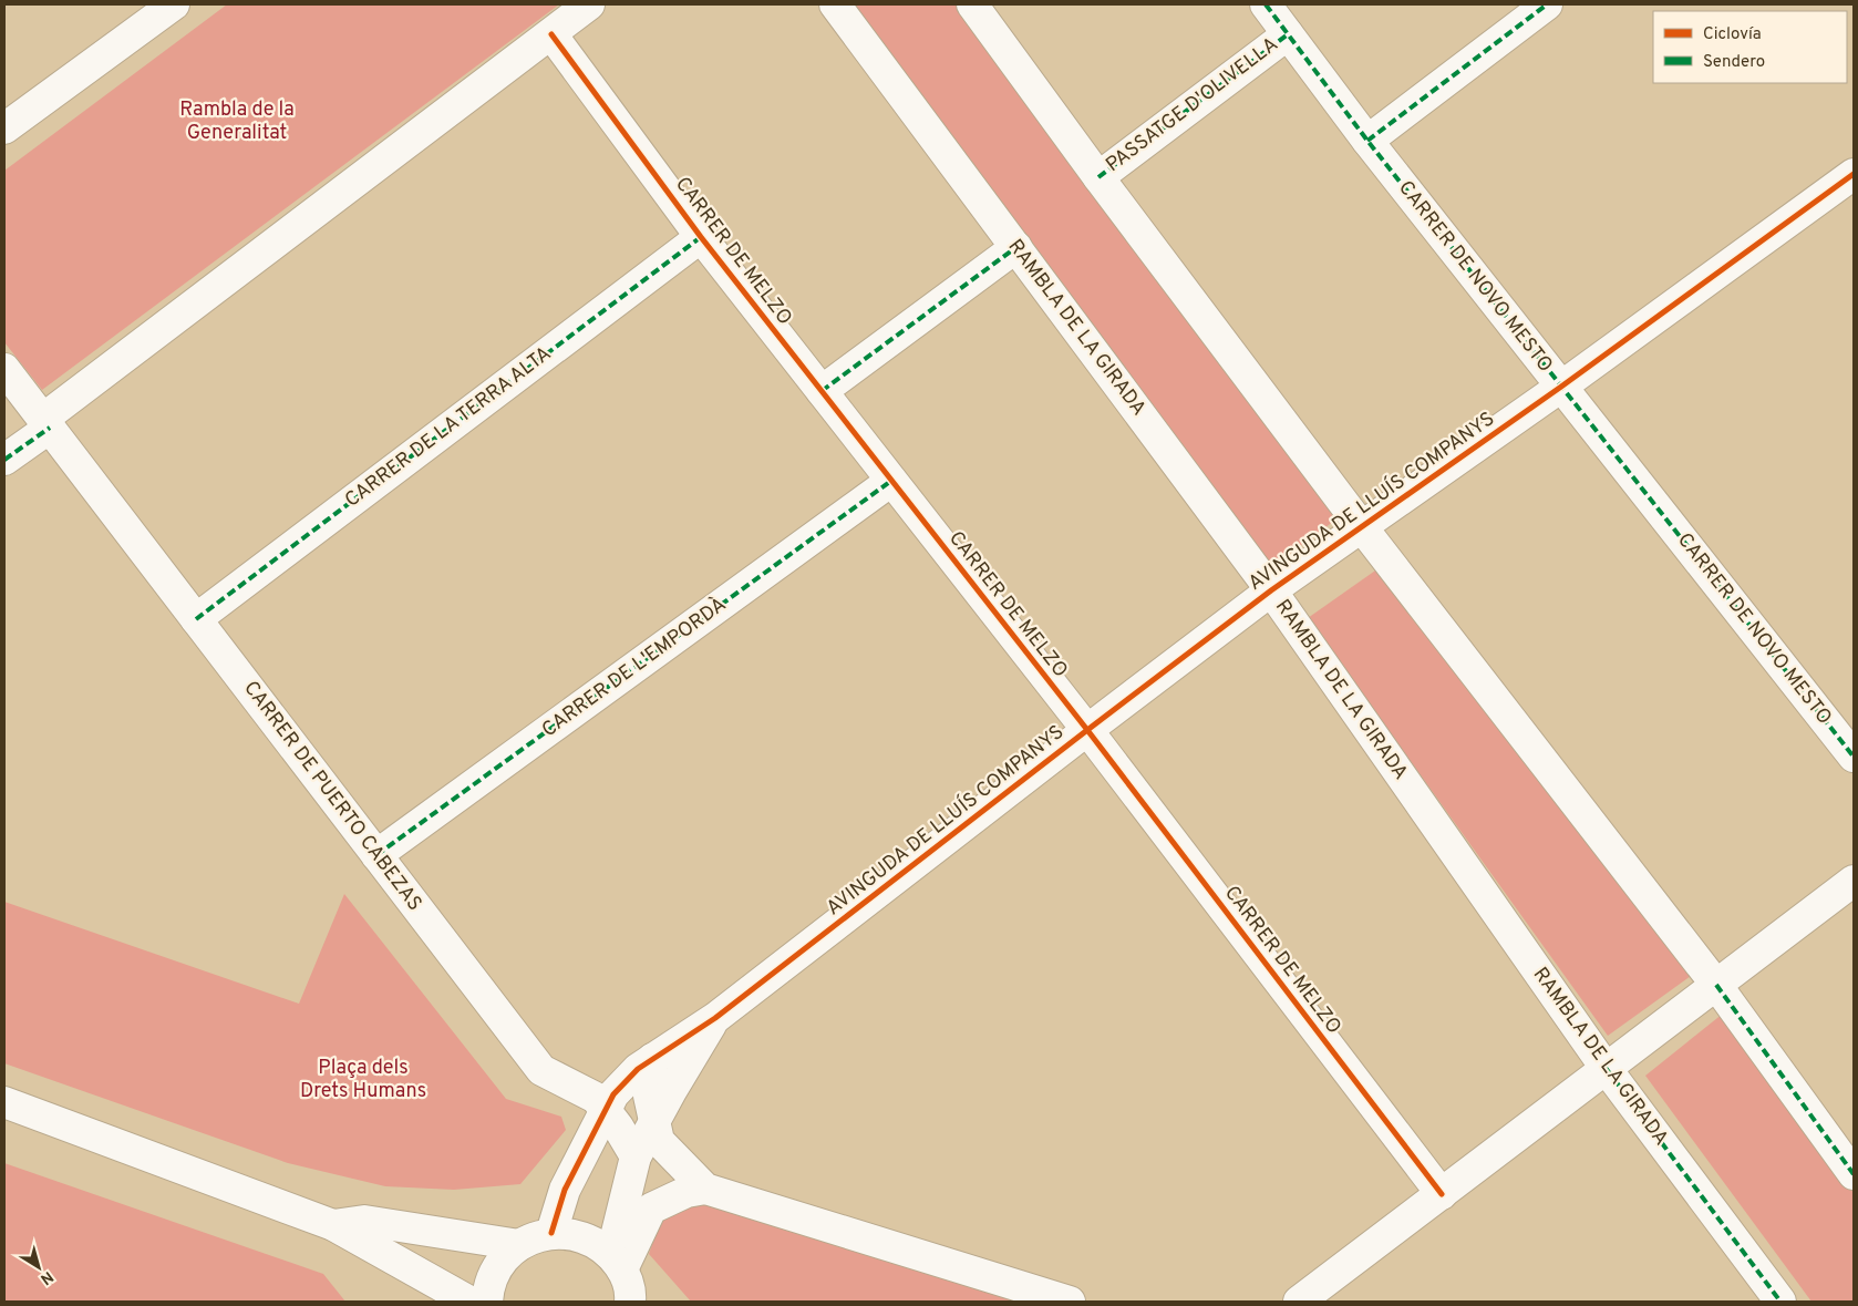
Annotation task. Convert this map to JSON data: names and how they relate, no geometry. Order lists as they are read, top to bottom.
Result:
{
  "streets": {
    "street": [
      "PASSATGE D'OLIVELLA",
      "CARRER DE MELZO",
      "CARRER DE NOVO MESTO",
      "RAMBLA DE LA GIRADA",
      "CARRER DE LA TERRA ALTA",
      "AVINGUDA DE LLUÍS COMPANYS",
      "CARRER DE L'EMPORDÀ",
      "CARRER DE PUERTO CABEZAS"
    ]
  },
  "crossings": [
    ["PASSATGE D'OLIVELLA", "CARRER DE NOVO MESTO"],
    ["CARRER DE MELZO", "CARRER DE LA TERRA ALTA"],
    ["CARRER DE MELZO", "AVINGUDA DE LLUÍS COMPANYS"],
    ["CARRER DE MELZO", "CARRER DE L'EMPORDÀ"],
    ["CARRER DE NOVO MESTO", "AVINGUDA DE LLUÍS COMPANYS"],
    ["RAMBLA DE LA GIRADA", "AVINGUDA DE LLUÍS COMPANYS"],
    ["CARRER DE LA TERRA ALTA", "CARRER DE PUERTO CABEZAS"],
    ["AVINGUDA DE LLUÍS COMPANYS", "CARRER DE PUERTO CABEZAS"],
    ["CARRER DE L'EMPORDÀ", "CARRER DE PUERTO CABEZAS"]
  ],
  "parks": ["Rambla de la Generalitat", "Plaça dels Drets Humans"],
  "legend": ["Ciclovía", "Sendero"],
  "north": "bottom right"
}
